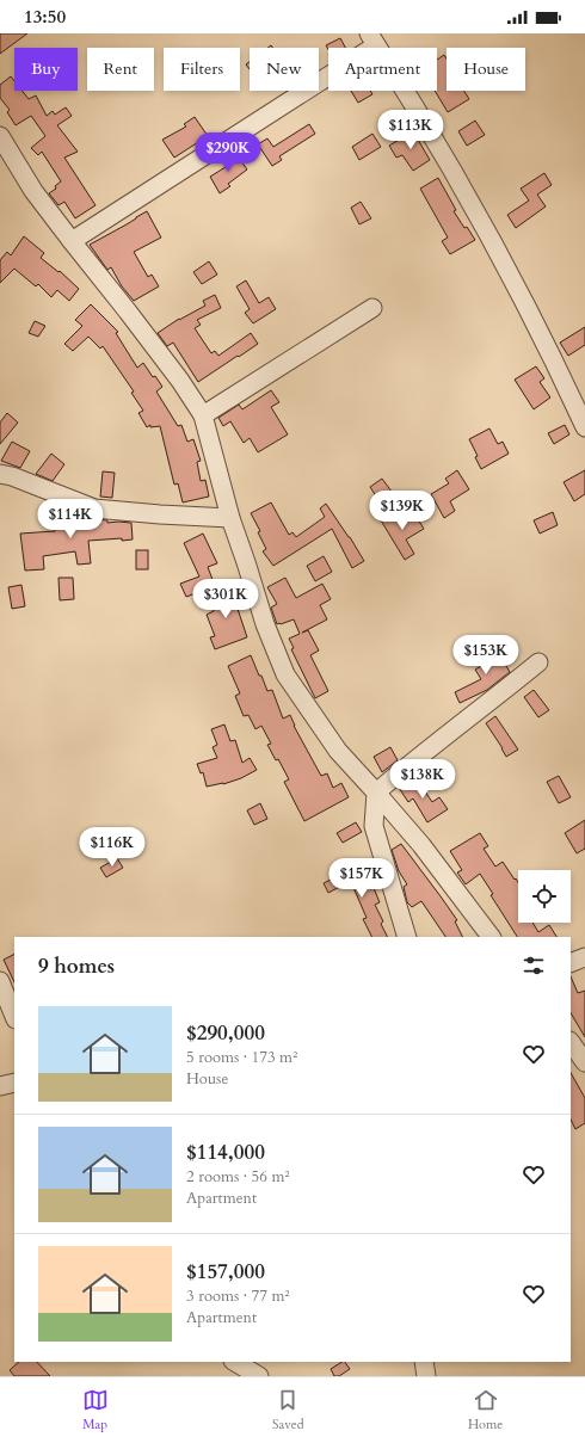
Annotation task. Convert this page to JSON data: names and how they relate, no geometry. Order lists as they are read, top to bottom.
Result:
{
  "page": {
    "status": "13:50",
    "chip": [
      "Buy",
      "Rent",
      "Filters",
      "New",
      "Apartment",
      "House"
    ],
    "price": [
      "$113K",
      "$290K",
      "$139K",
      "$114K",
      "$301K",
      "$153K",
      "$138K",
      "$116K",
      "$157K"
    ],
    "heading": "9 homes",
    "list": [
      {
        "name": "$290,000",
        "note": "5 rooms · 173 m² · House"
      },
      {
        "name": "$114,000",
        "note": "2 rooms · 56 m² · Apartment"
      },
      {
        "name": "$157,000",
        "note": "3 rooms · 77 m² · Apartment"
      }
    ],
    "tabs": ["Map", "Saved", "Home"]
  }
}
